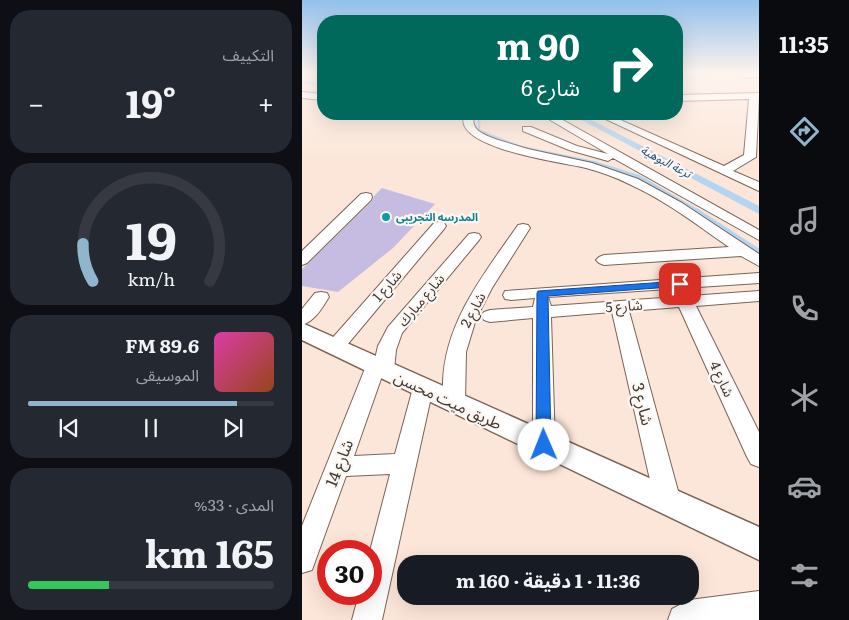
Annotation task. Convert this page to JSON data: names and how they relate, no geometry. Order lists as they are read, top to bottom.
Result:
{
  "streets": {
    "main road": ["طريق ميت محسن"],
    "street": [
      "شارع 1",
      "شارع مبارك",
      "شارع 5",
      "شارع 2",
      "شارع 4",
      "شارع 3",
      "شارع 14"
    ]
  },
  "crossings": [
    ["شارع 1", "طريق ميت محسن"],
    ["شارع مبارك", "طريق ميت محسن"],
    ["شارع مبارك", "شارع 14"],
    ["شارع 5", "شارع 4"],
    ["شارع 5", "شارع 3"],
    ["شارع 2", "طريق ميت محسن"],
    ["طريق ميت محسن", "شارع 3"],
    ["طريق ميت محسن", "شارع 14"]
  ],
  "water": ["ترعة البوهية"],
  "places": ["المدرسه التجريبى"],
  "page": {
    "tabs": "11:35",
    "tile": [
      "التكييف",
      ["المدى · 33%", "165 km"]
    ],
    "turn": ["90 m", "شارع 6"],
    "heat": ["−", "19°", "+"],
    "song": ["89.6 FM", "الموسيقى"],
    "limit": "30",
    "trip": "11:36 · 1 دقيقة · 160 m",
    "gauge": ["19", "km/h"]
  }
}
